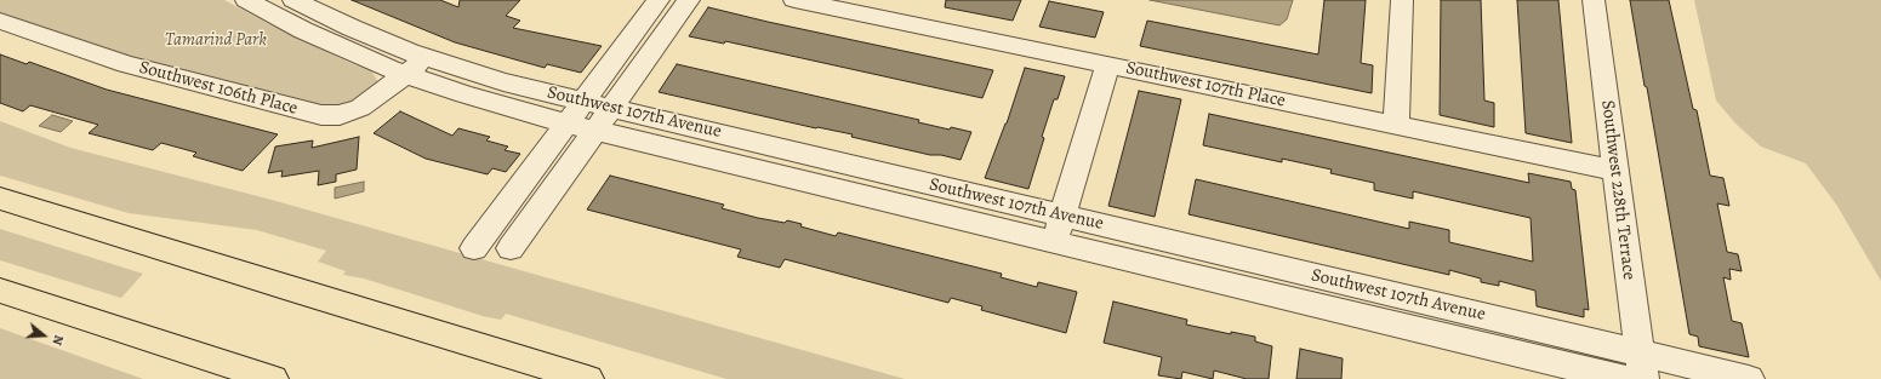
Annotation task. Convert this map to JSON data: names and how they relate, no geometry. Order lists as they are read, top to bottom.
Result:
{
  "streets": {
    "street": [
      "Southwest 107th Place",
      "Southwest 106th Place",
      "Southwest 107th Avenue",
      "Southwest 228th Terrace"
    ]
  },
  "crossings": [
    ["Southwest 107th Place", "Southwest 228th Terrace"],
    ["Southwest 106th Place", "Southwest 107th Avenue"],
    ["Southwest 107th Avenue", "Southwest 228th Terrace"]
  ],
  "parks": ["Tamarind Park"],
  "north": "right"
}
